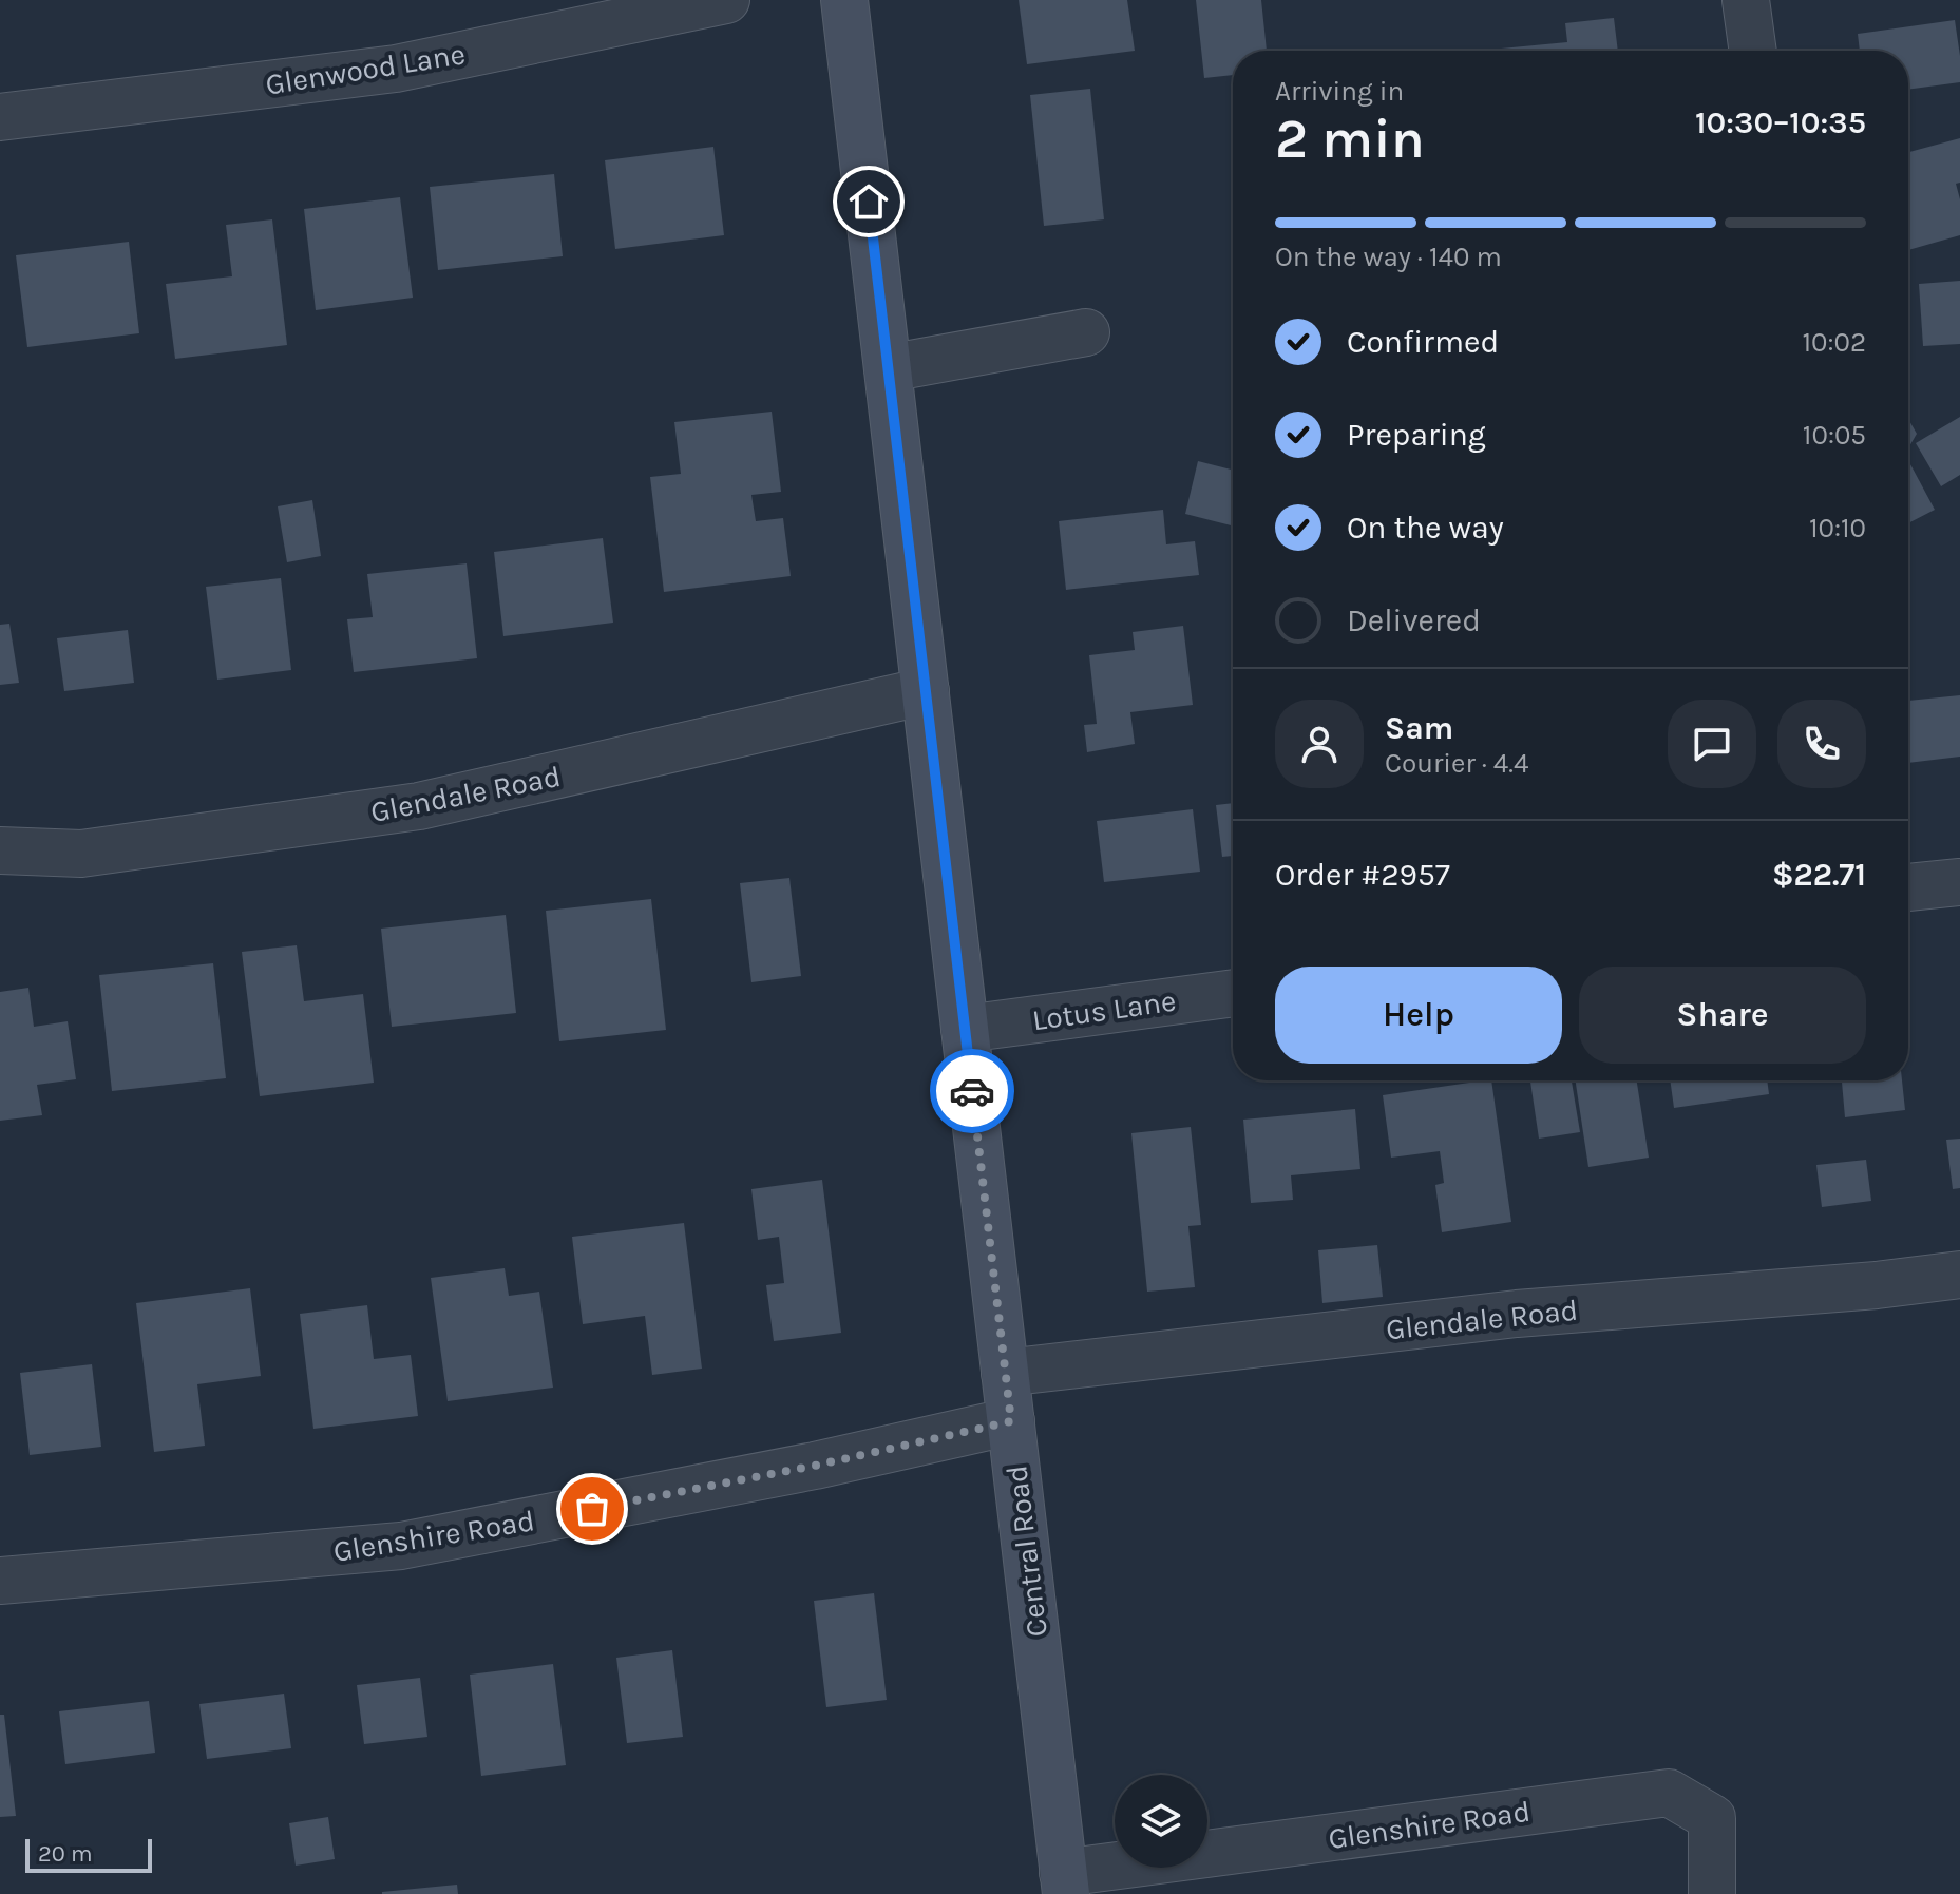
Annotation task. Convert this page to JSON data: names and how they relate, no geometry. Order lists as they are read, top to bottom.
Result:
{
  "streets": {
    "main road": ["Central Road"],
    "street": [
      "Glenwood Lane",
      "Glendale Road",
      "Lotus Lane",
      "Glenshire Road"
    ]
  },
  "crossings": [
    ["Glendale Road", "Central Road"],
    ["Lotus Lane", "Central Road"],
    ["Glenshire Road", "Central Road"]
  ],
  "scale_bar": "20 m",
  "page": {
    "heading": ["2 min", "Arriving in", "10:30–10:35"],
    "panel": [
      "Sam",
      "Courier · 4.4",
      "Order #2957",
      "$22.71"
    ],
    "bar": "On the way · 140 m",
    "list": [
      ["Confirmed", "10:02"],
      ["Preparing", "10:05"],
      ["On the way", "10:10"],
      "Delivered"
    ],
    "buttons": ["Help", "Share"],
    "scale": "20 m"
  }
}
